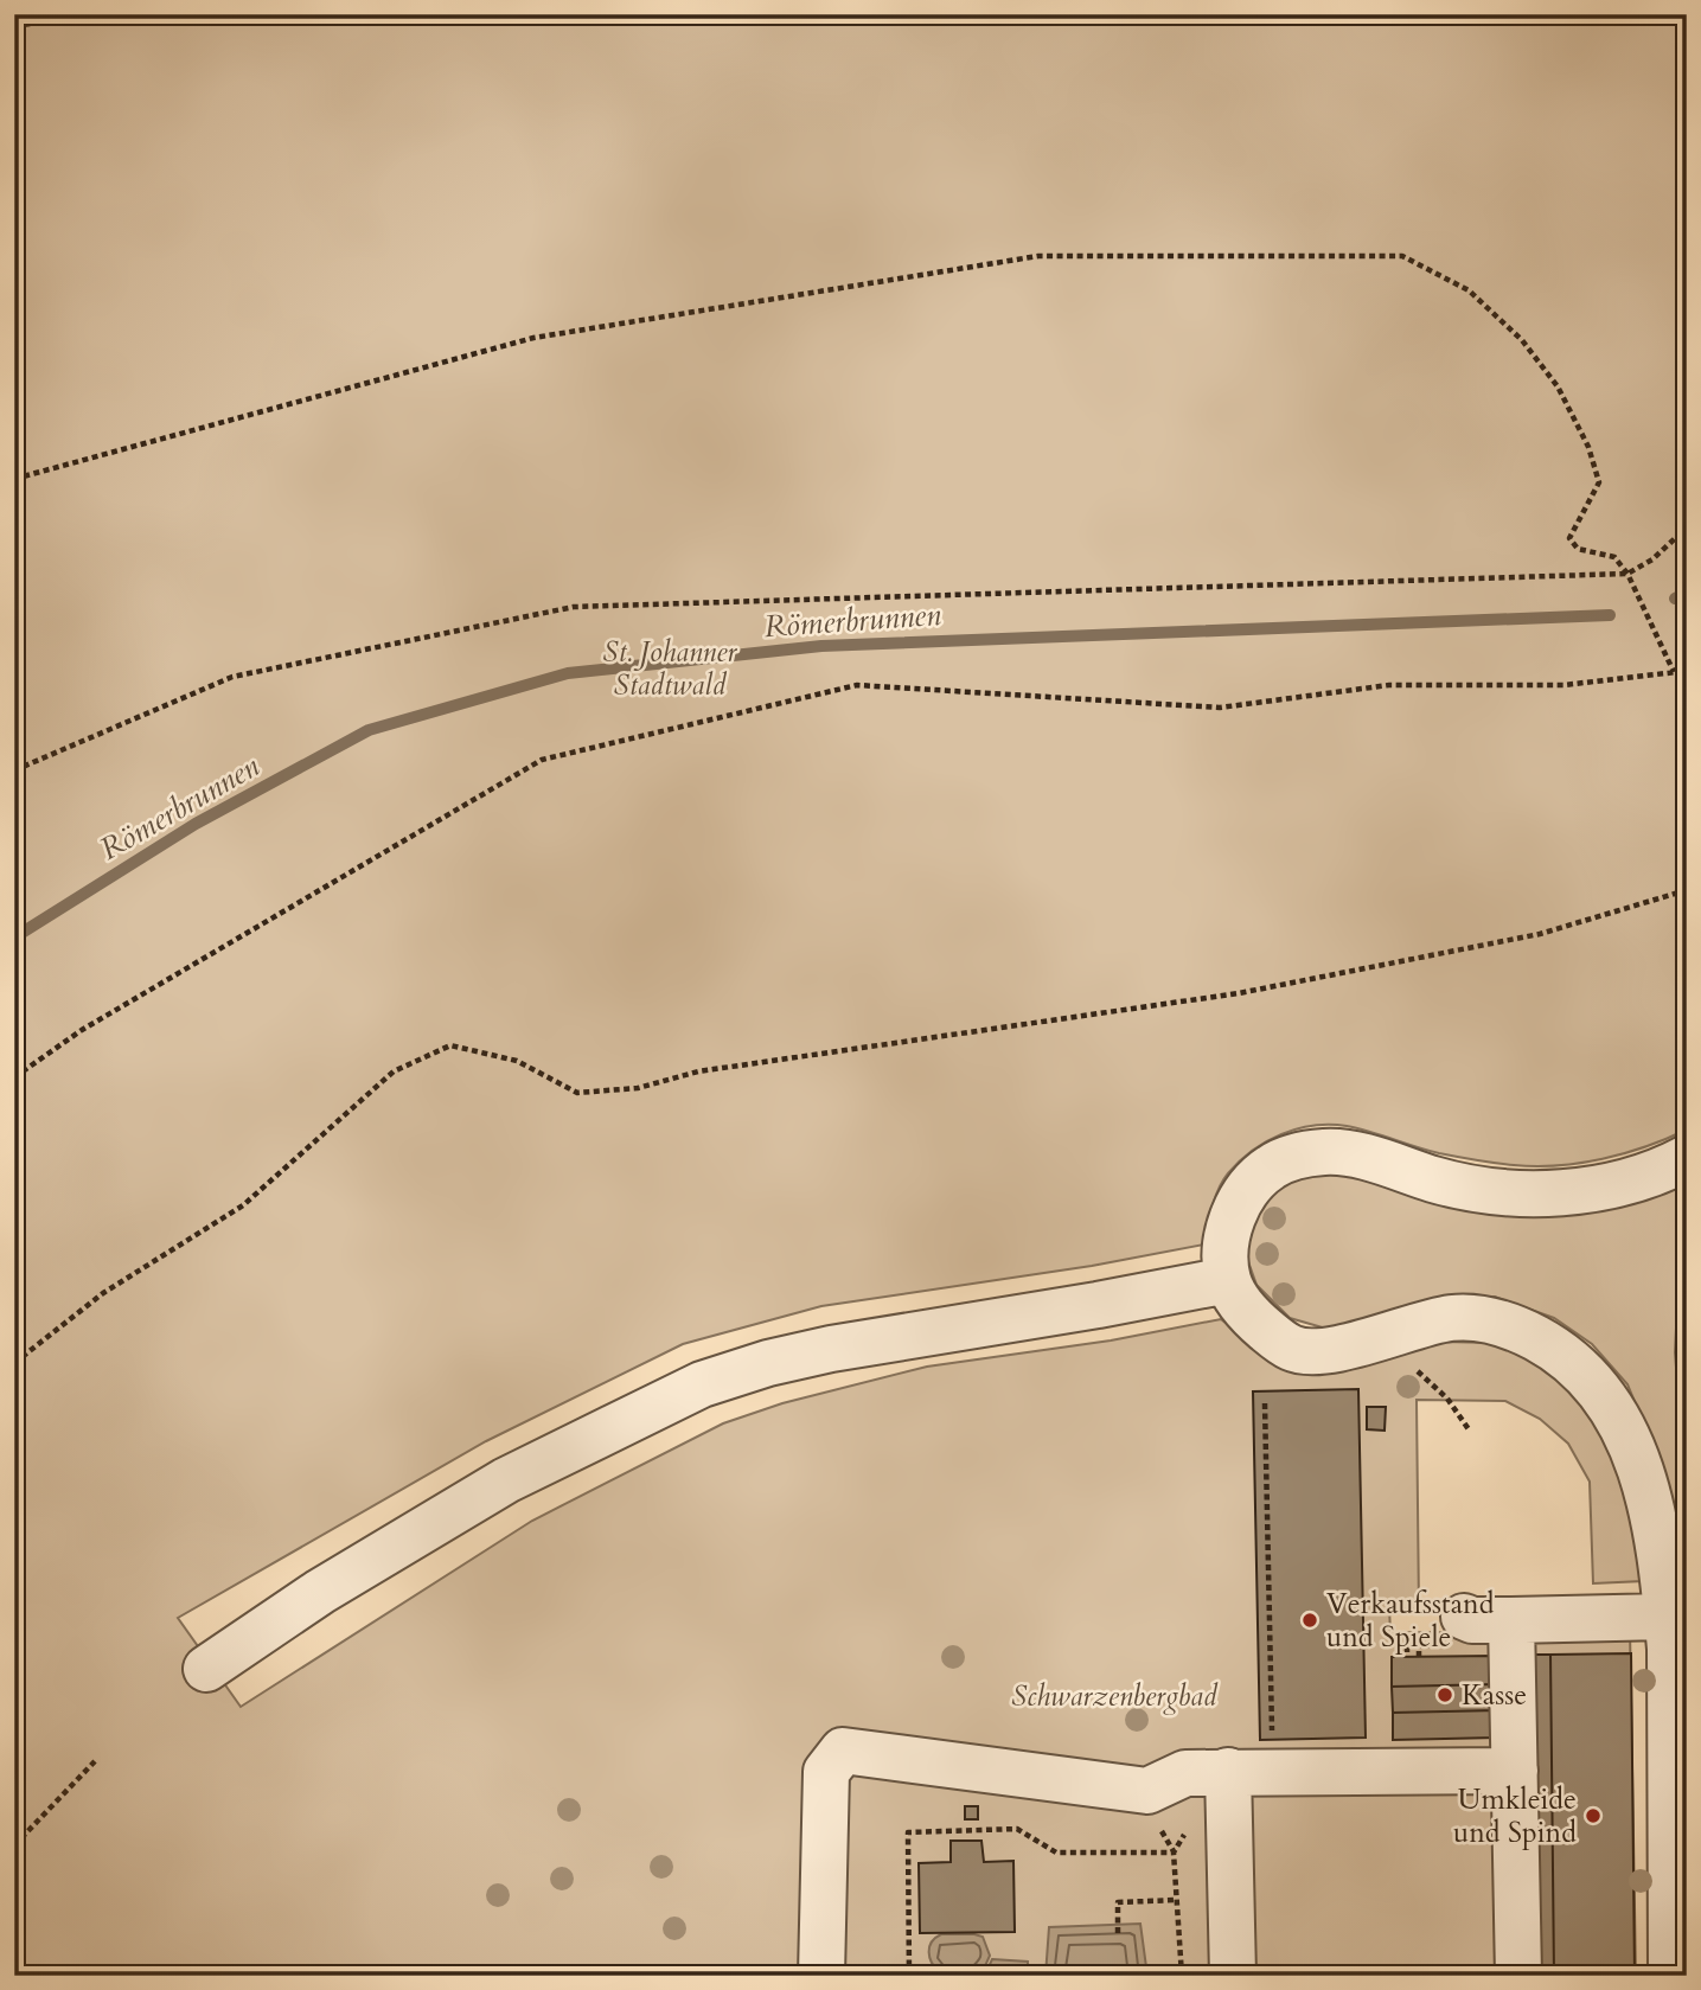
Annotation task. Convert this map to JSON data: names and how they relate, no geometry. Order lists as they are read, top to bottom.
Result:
{
  "water": ["Römerbrunnen"],
  "parks": ["St. Johanner Stadtwald", "Schwarzenbergbad"],
  "places": ["Verkaufsstand und Spiele", "Kasse", "Umkleide und Spind"]
}
